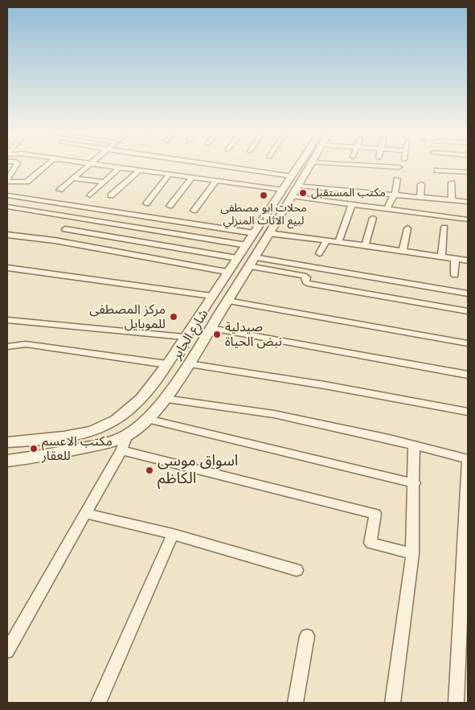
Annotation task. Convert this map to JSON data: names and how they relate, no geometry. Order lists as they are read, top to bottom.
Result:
{
  "streets": {
    "street": ["شارع الجاير"]
  },
  "places": [
    "مكتب المستقبل",
    "محلات ابو مصطفى لبيع الاثاث المنزلي",
    "مركز المصطفى للموبايل",
    "صيدلية نبض الحياة",
    "مكتب الاعسم للعقار",
    "اسواق موسى الكاظم"
  ]
}
